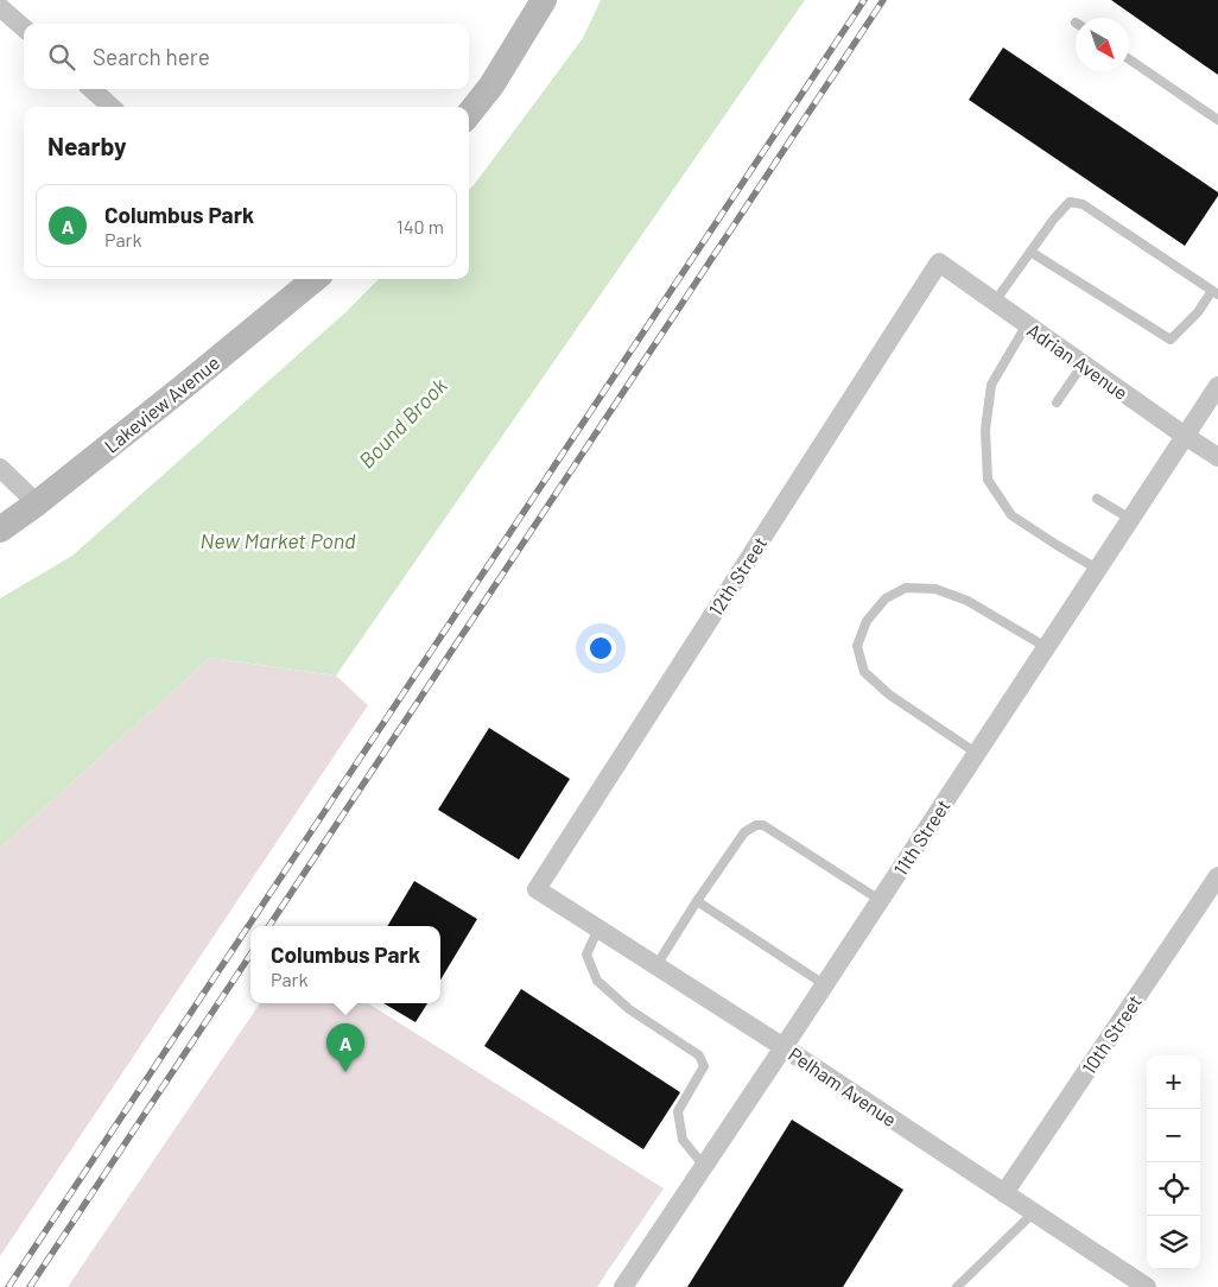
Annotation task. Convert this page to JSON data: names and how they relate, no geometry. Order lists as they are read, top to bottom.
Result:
{
  "streets": {
    "main road": ["Lakeview Avenue"],
    "street": [
      "Adrian Avenue",
      "12th Street",
      "11th Street",
      "10th Street",
      "Pelham Avenue"
    ]
  },
  "crossings": [
    ["Adrian Avenue", "12th Street"],
    ["Adrian Avenue", "11th Street"],
    ["12th Street", "Pelham Avenue"],
    ["11th Street", "Pelham Avenue"],
    ["10th Street", "Pelham Avenue"]
  ],
  "water": ["Bound Brook", "New Market Pond"],
  "north": "bottom right",
  "page": {
    "search": "Search here",
    "heading": "Nearby",
    "list": [
      {
        "mark": "A",
        "name": "Columbus Park",
        "note": "Park",
        "value": "140 m"
      }
    ],
    "popup": ["Columbus Park", "Park"],
    "pins": "A",
    "map_buttons": ["+", "−"]
  }
}
